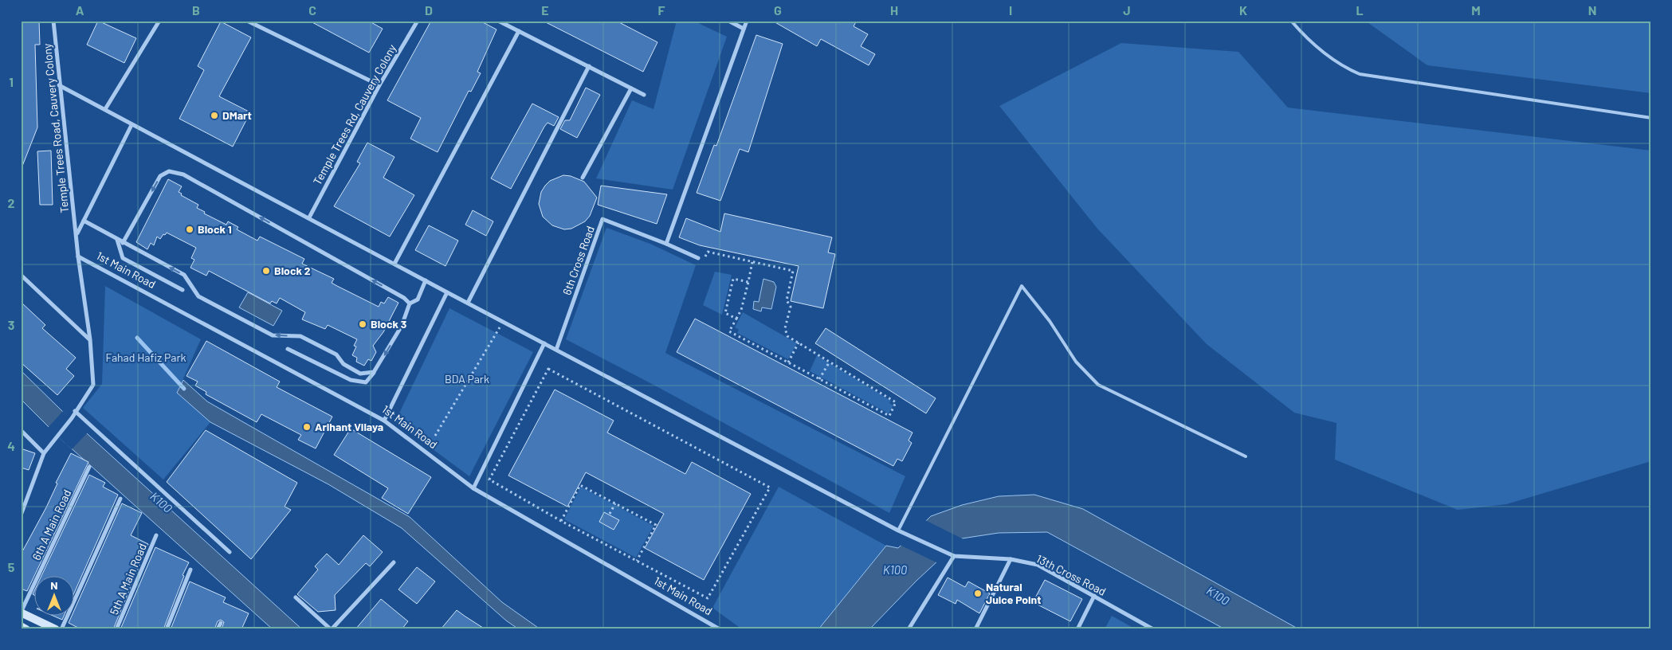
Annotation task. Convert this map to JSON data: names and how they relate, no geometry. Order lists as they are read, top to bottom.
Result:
{
  "streets": {
    "street": [
      "Temple Trees Rd, Cauvery Colony",
      "Temple Trees Road, Cauvery Colony",
      "6th Cross Road",
      "1st Main Road",
      "6th A Main Road",
      "13th Cross Road",
      "5th A Main Road"
    ]
  },
  "crossings": [
    ["Temple Trees Road, Cauvery Colony", "1st Main Road"]
  ],
  "water": ["K100"],
  "parks": ["Fahad Hafiz Park", "BDA Park"],
  "places": [
    "DMart",
    "Block 1",
    "Block 2",
    "Block 3",
    "Arihant Vilaya",
    "Natural Juice Point"
  ],
  "north": "top",
  "grid": {
    "columns": [
      "A",
      "B",
      "C",
      "D",
      "E",
      "F",
      "G",
      "H",
      "I",
      "J",
      "K",
      "L",
      "M",
      "N"
    ],
    "rows": [
      "1",
      "2",
      "3",
      "4",
      "5"
    ]
  }
}
